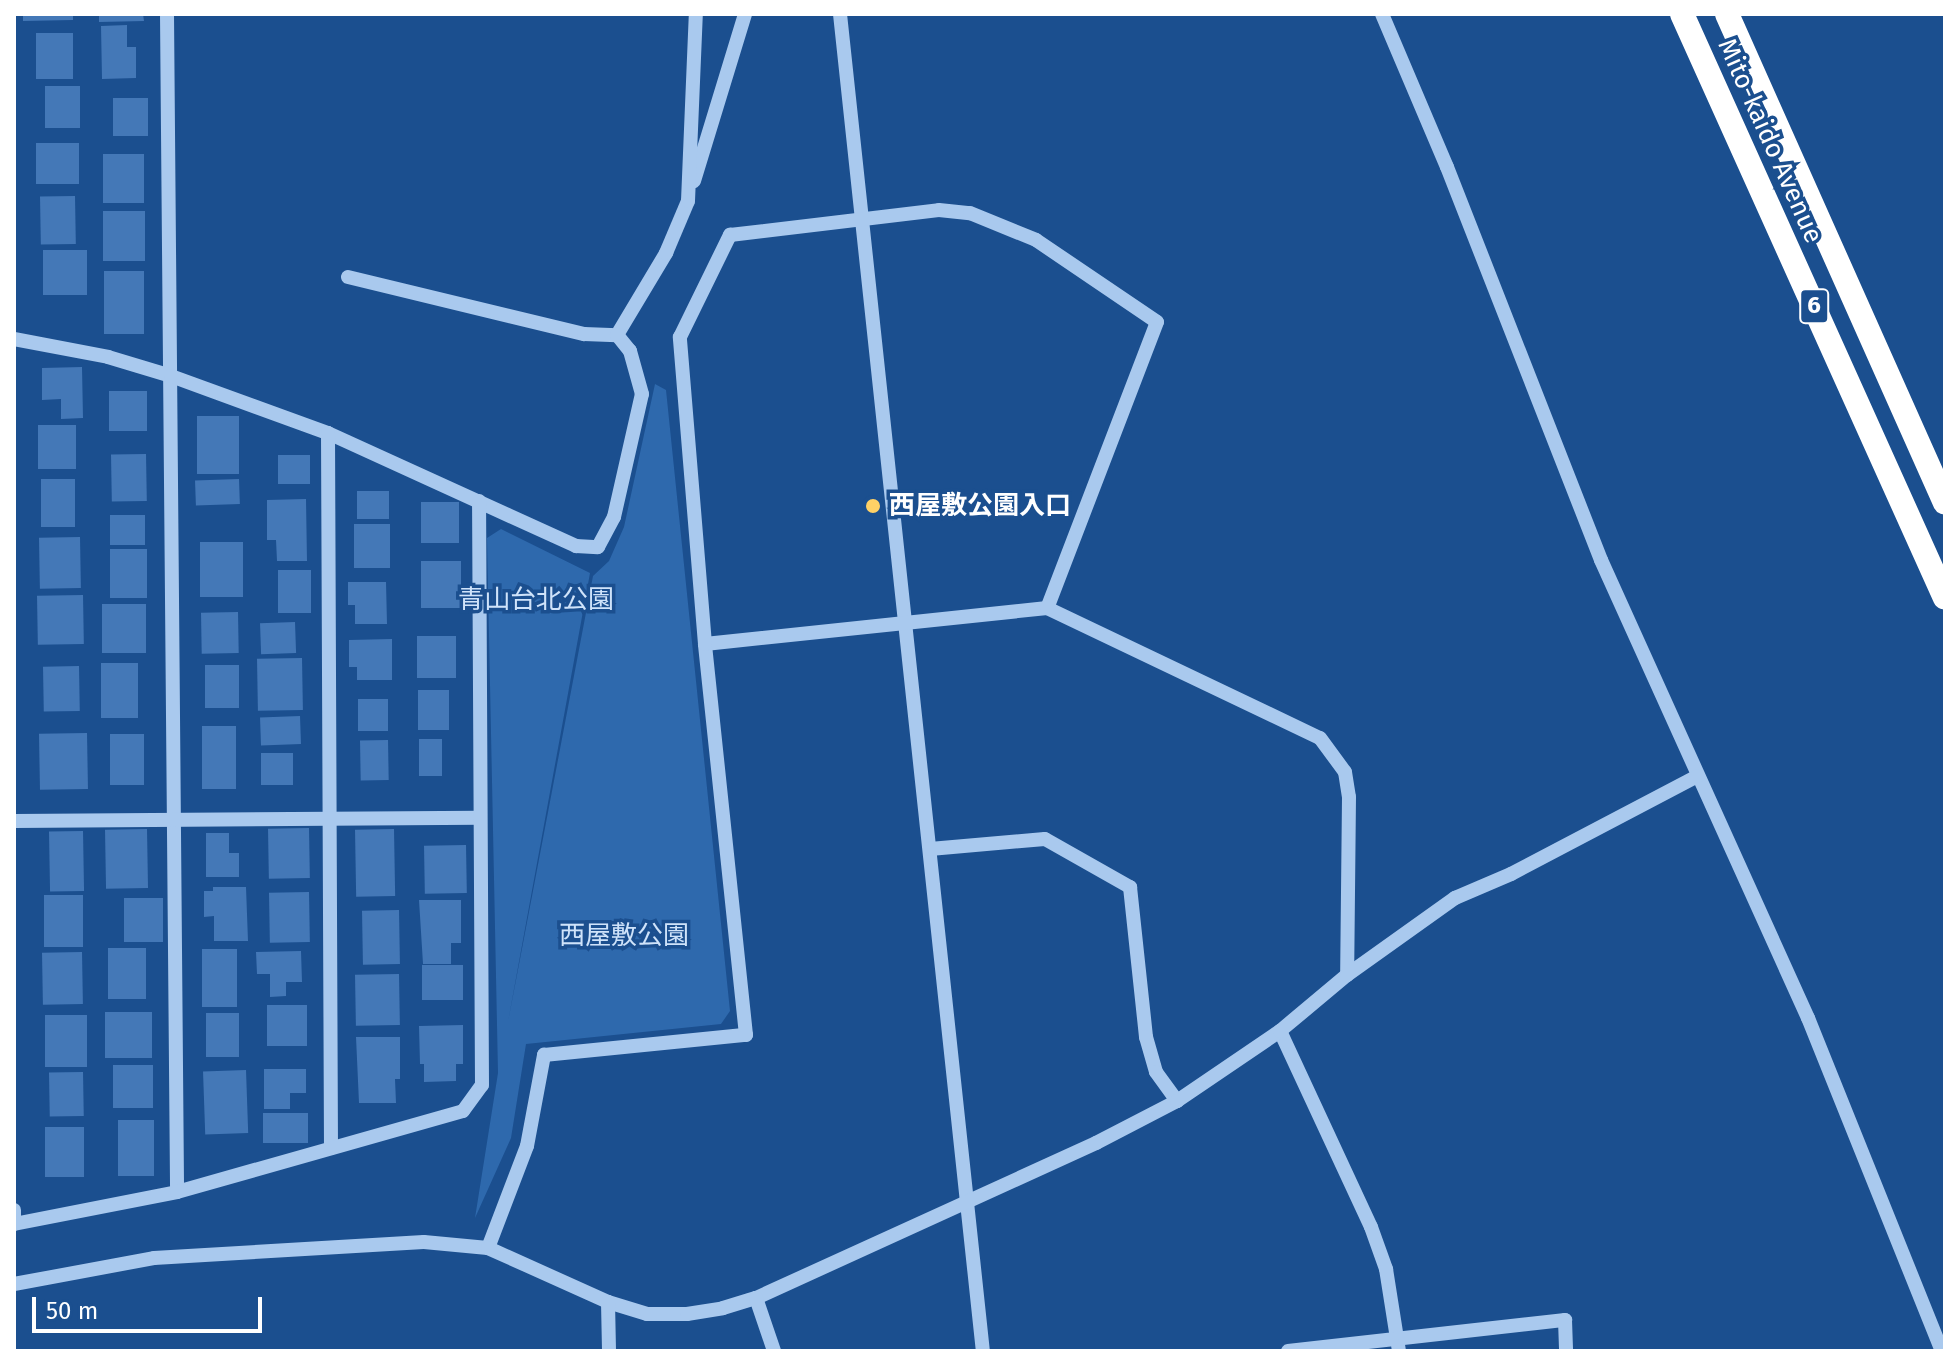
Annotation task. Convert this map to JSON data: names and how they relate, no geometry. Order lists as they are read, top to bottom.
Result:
{
  "streets": {
    "highway": ["Mito-kaido Avenue", "6"]
  },
  "parks": ["青山台北公園", "西屋敷公園"],
  "places": ["西屋敷公園入口"],
  "scale_bar": "50 m"
}
